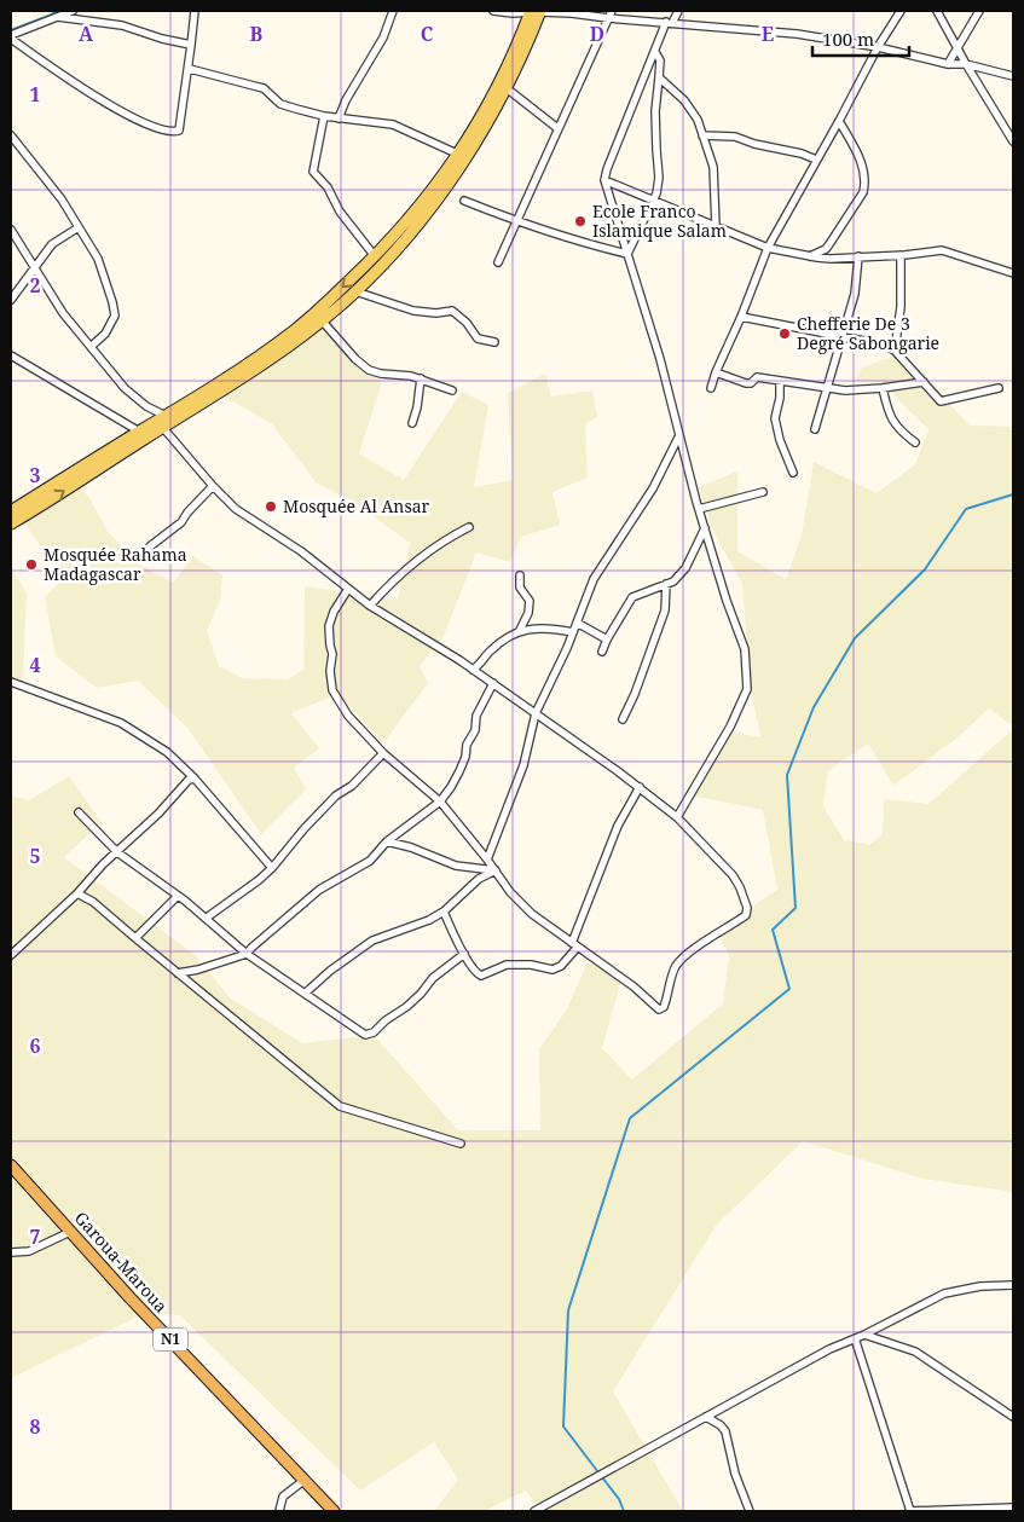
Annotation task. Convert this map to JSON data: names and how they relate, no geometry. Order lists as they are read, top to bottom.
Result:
{
  "streets": {
    "highway": ["Garoua-Maroua", "N1"]
  },
  "places": [
    "Ecole Franco Islamique Salam",
    "Chefferie De 3 Degré Sabongarie",
    "Mosquée Al Ansar",
    "Mosquée Rahama Madagascar"
  ],
  "scale_bar": "100 m",
  "grid": {
    "columns": [
      "A",
      "B",
      "C",
      "D",
      "E"
    ],
    "rows": [
      "1",
      "2",
      "3",
      "4",
      "5",
      "6",
      "7",
      "8"
    ]
  }
}
